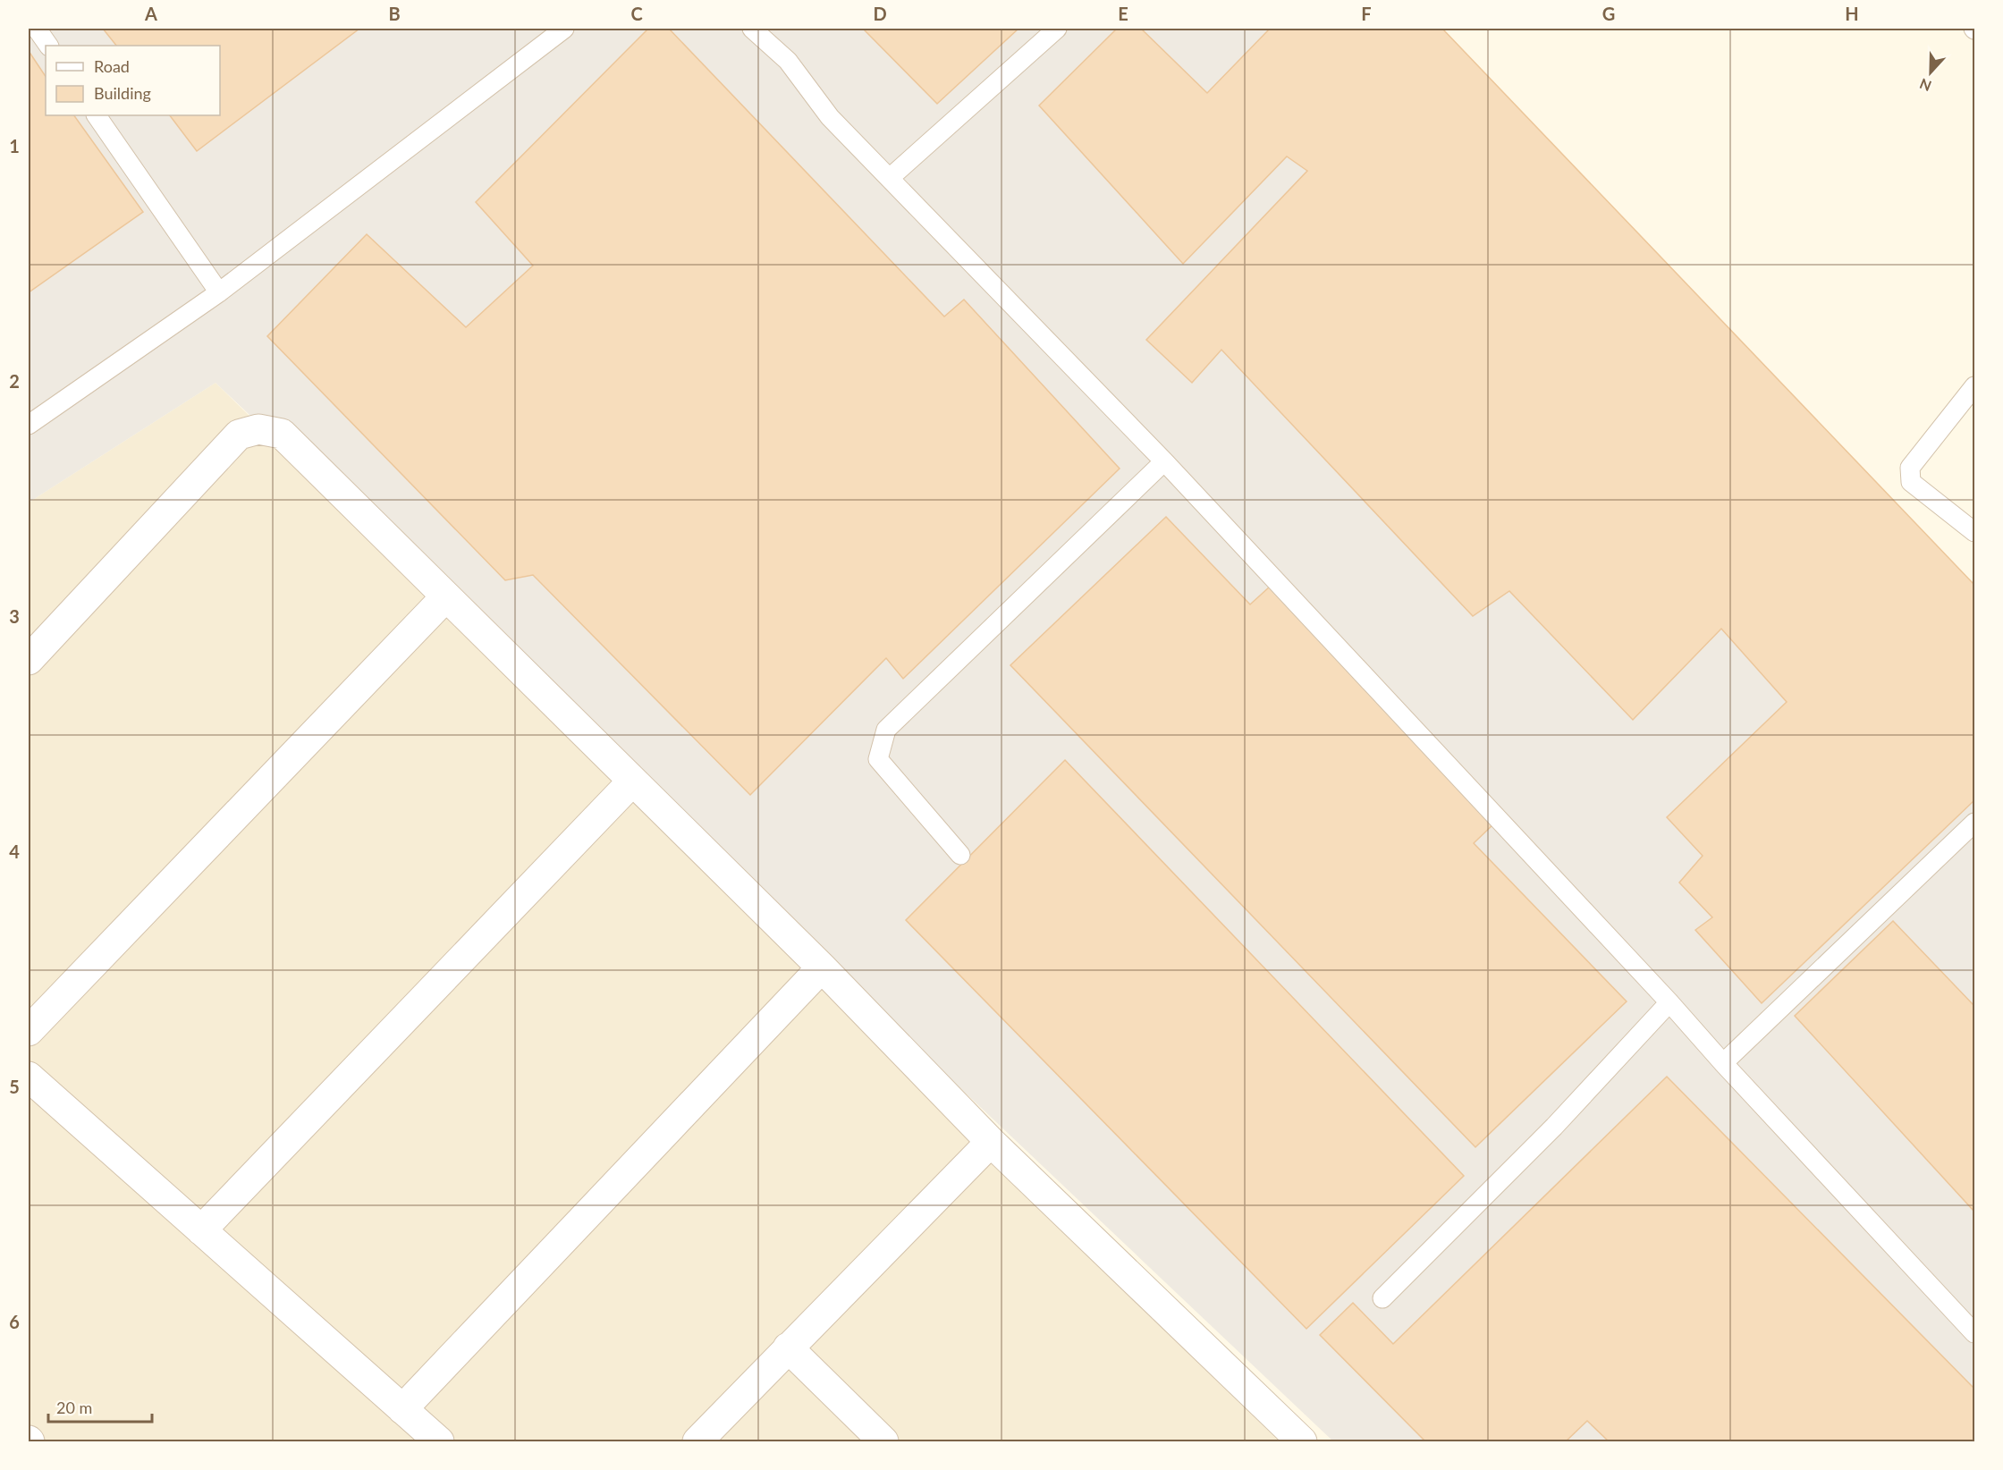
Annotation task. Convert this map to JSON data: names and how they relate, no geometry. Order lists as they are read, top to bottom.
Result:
{
  "legend": ["Road", "Building"],
  "scale_bar": "20 m",
  "north": "bottom",
  "grid": {
    "columns": [
      "A",
      "B",
      "C",
      "D",
      "E",
      "F",
      "G",
      "H"
    ],
    "rows": [
      "1",
      "2",
      "3",
      "4",
      "5",
      "6"
    ]
  }
}
